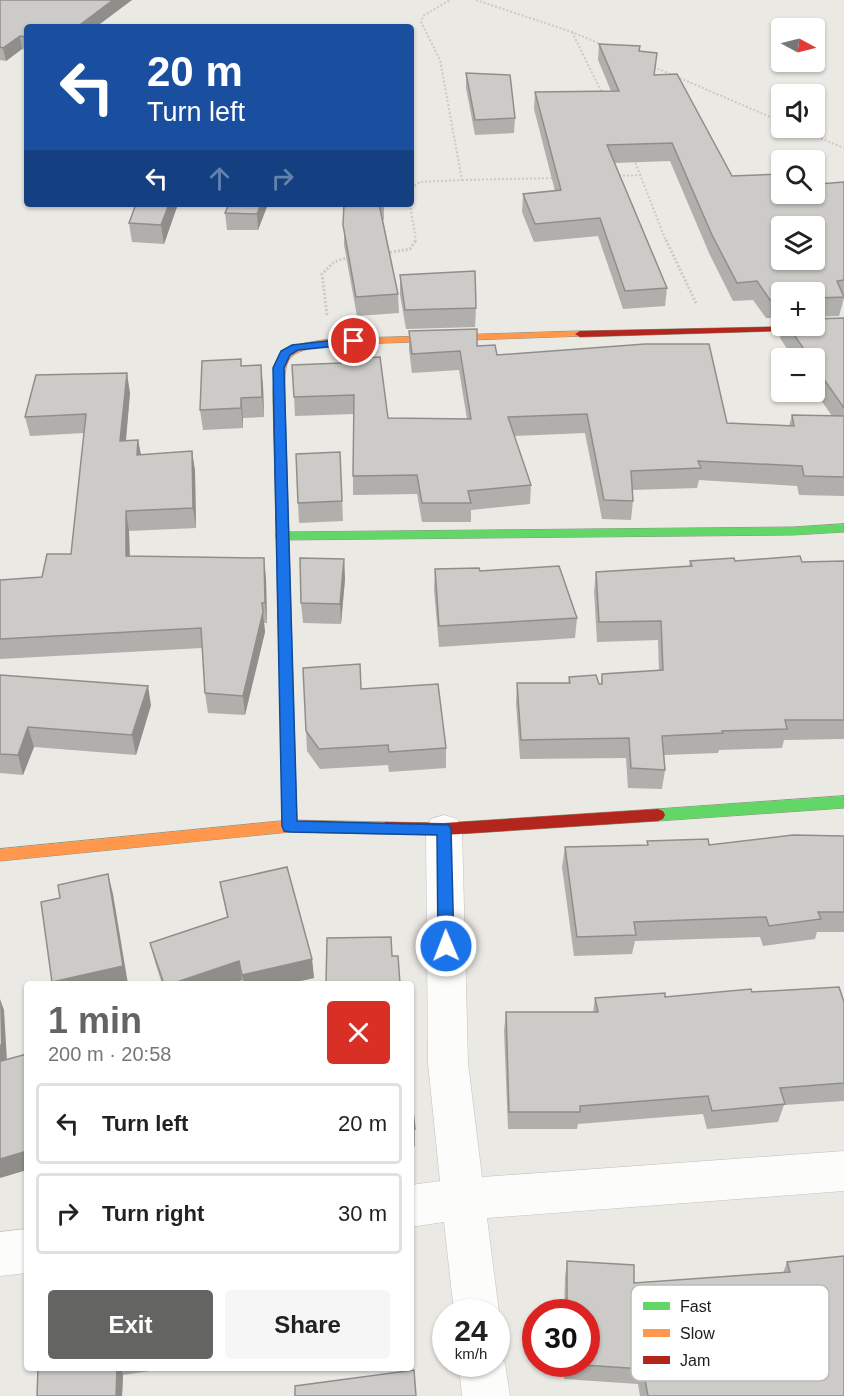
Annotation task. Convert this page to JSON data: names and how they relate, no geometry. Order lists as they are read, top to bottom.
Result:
{
  "legend": ["Fast", "Slow", "Jam"],
  "north": "right",
  "page": {
    "map_buttons": ["+", "−"],
    "turn": ["20 m", "Turn left"],
    "heading": ["1 min", "200 m · 20:58"],
    "list": [
      {
        "name": "Turn left",
        "value": "20 m"
      },
      {
        "name": "Turn right",
        "value": "30 m"
      }
    ],
    "buttons": ["Exit", "Share"],
    "speed": "24 km/h",
    "limit": "30"
  }
}
